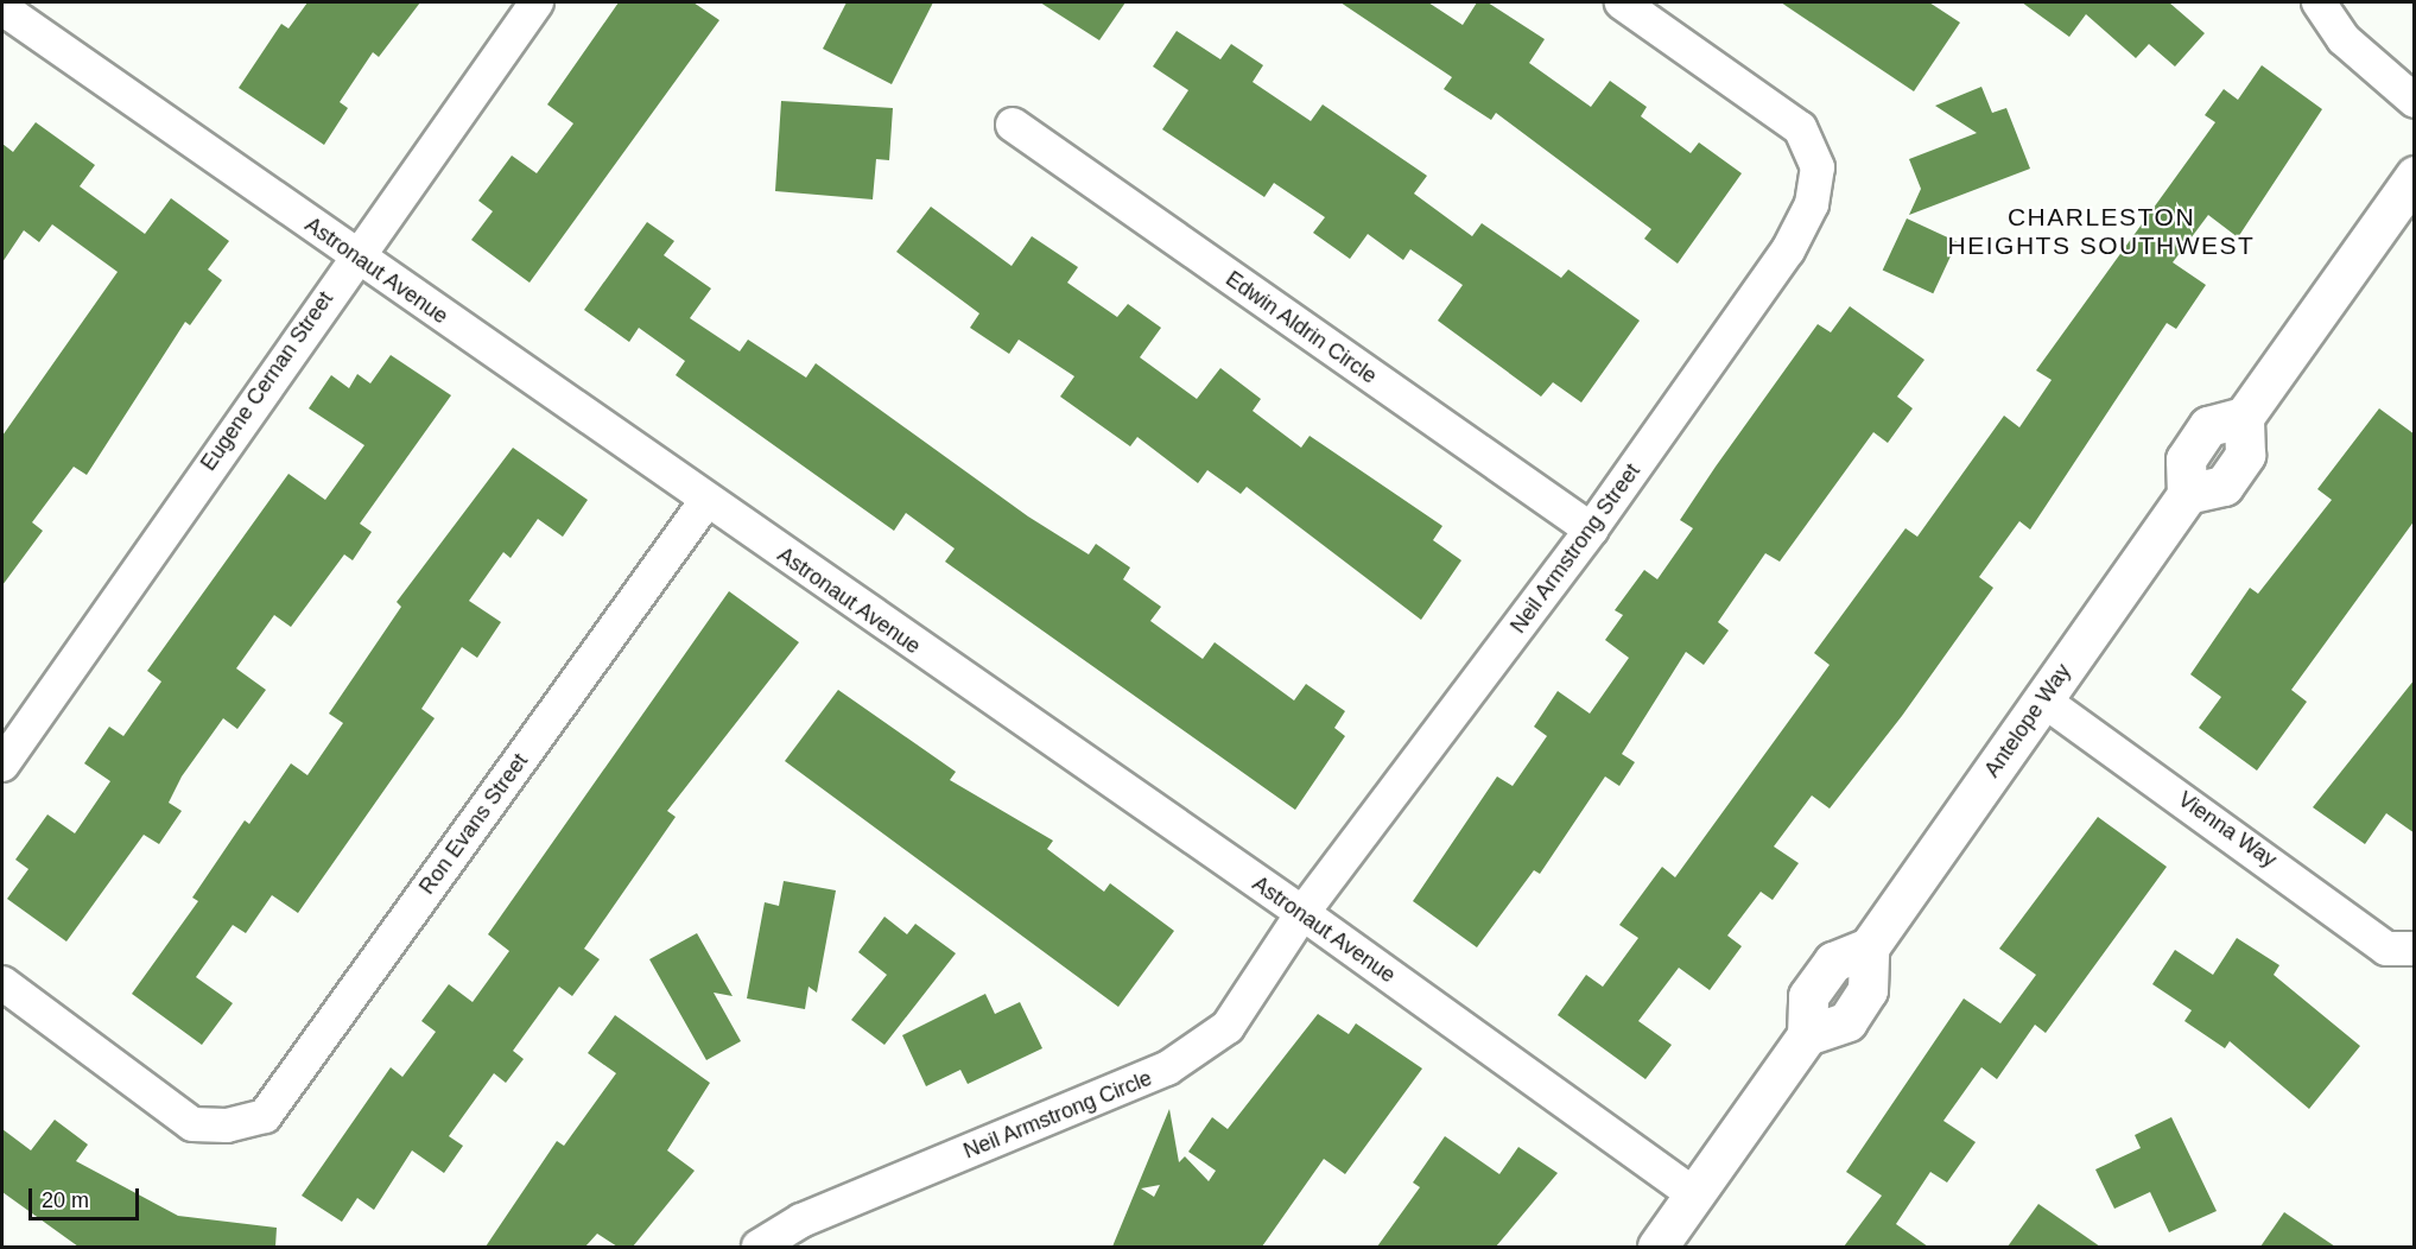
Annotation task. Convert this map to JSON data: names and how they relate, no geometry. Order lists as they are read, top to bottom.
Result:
{
  "streets": {
    "street": [
      "Astronaut Avenue",
      "Edwin Aldrin Circle",
      "Eugene Cernan Street",
      "Neil Armstrong Street",
      "Antelope Way",
      "Ron Evans Street",
      "Vienna Way",
      "Neil Armstrong Circle"
    ]
  },
  "crossings": [
    ["Astronaut Avenue", "Eugene Cernan Street"],
    ["Astronaut Avenue", "Neil Armstrong Street"],
    ["Astronaut Avenue", "Antelope Way"],
    ["Astronaut Avenue", "Ron Evans Street"],
    ["Astronaut Avenue", "Neil Armstrong Circle"],
    ["Edwin Aldrin Circle", "Neil Armstrong Street"],
    ["Neil Armstrong Street", "Neil Armstrong Circle"],
    ["Antelope Way", "Vienna Way"]
  ],
  "districts": ["CHARLESTON HEIGHTS SOUTHWEST"],
  "scale_bar": "20 m"
}
